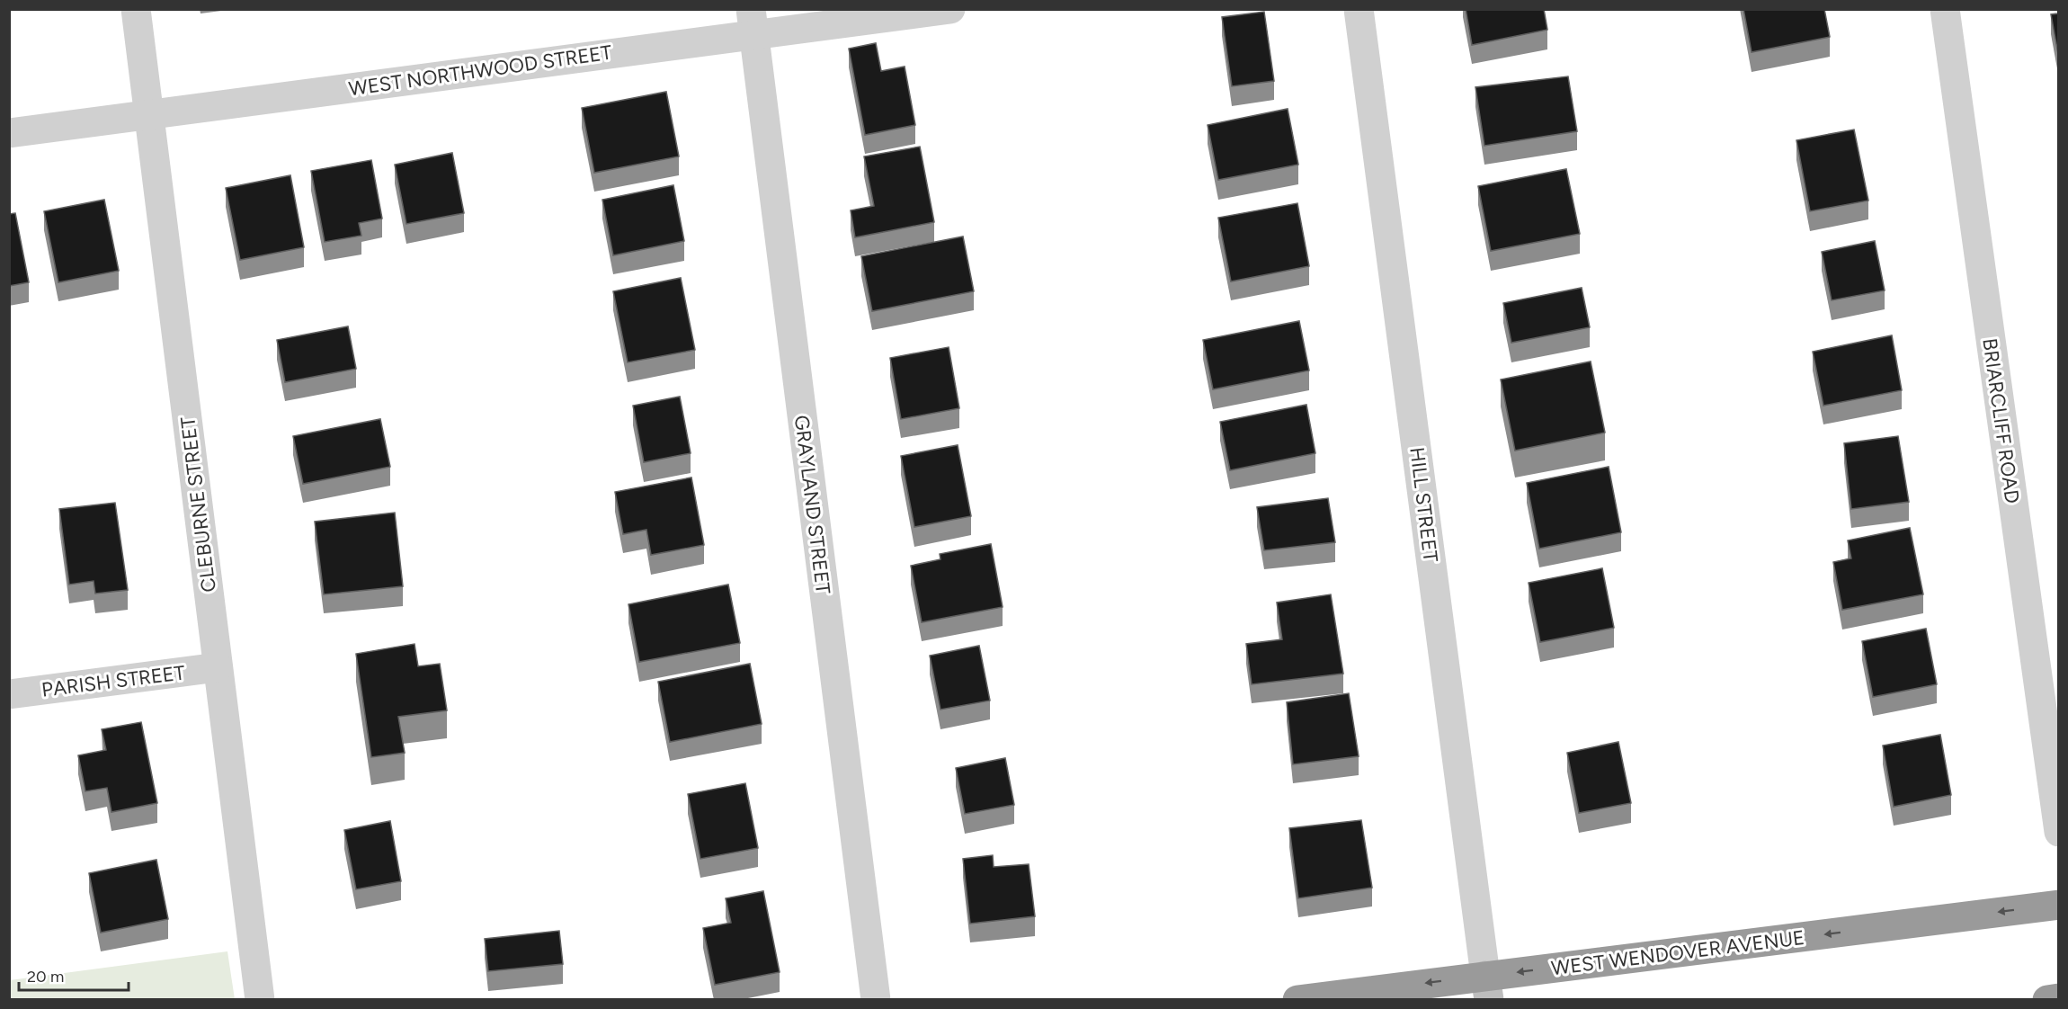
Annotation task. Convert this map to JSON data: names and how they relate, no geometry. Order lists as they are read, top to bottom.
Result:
{
  "streets": {
    "highway": ["WEST WENDOVER AVENUE"],
    "street": [
      "WEST NORTHWOOD STREET",
      "BRIARCLIFF ROAD",
      "CLEBURNE STREET",
      "GRAYLAND STREET",
      "HILL STREET",
      "PARISH STREET"
    ]
  },
  "crossings": [
    ["WEST NORTHWOOD STREET", "CLEBURNE STREET"],
    ["WEST NORTHWOOD STREET", "GRAYLAND STREET"],
    ["CLEBURNE STREET", "PARISH STREET"],
    ["HILL STREET", "WEST WENDOVER AVENUE"]
  ],
  "one_way": ["WEST WENDOVER AVENUE"],
  "scale_bar": "20 m"
}
